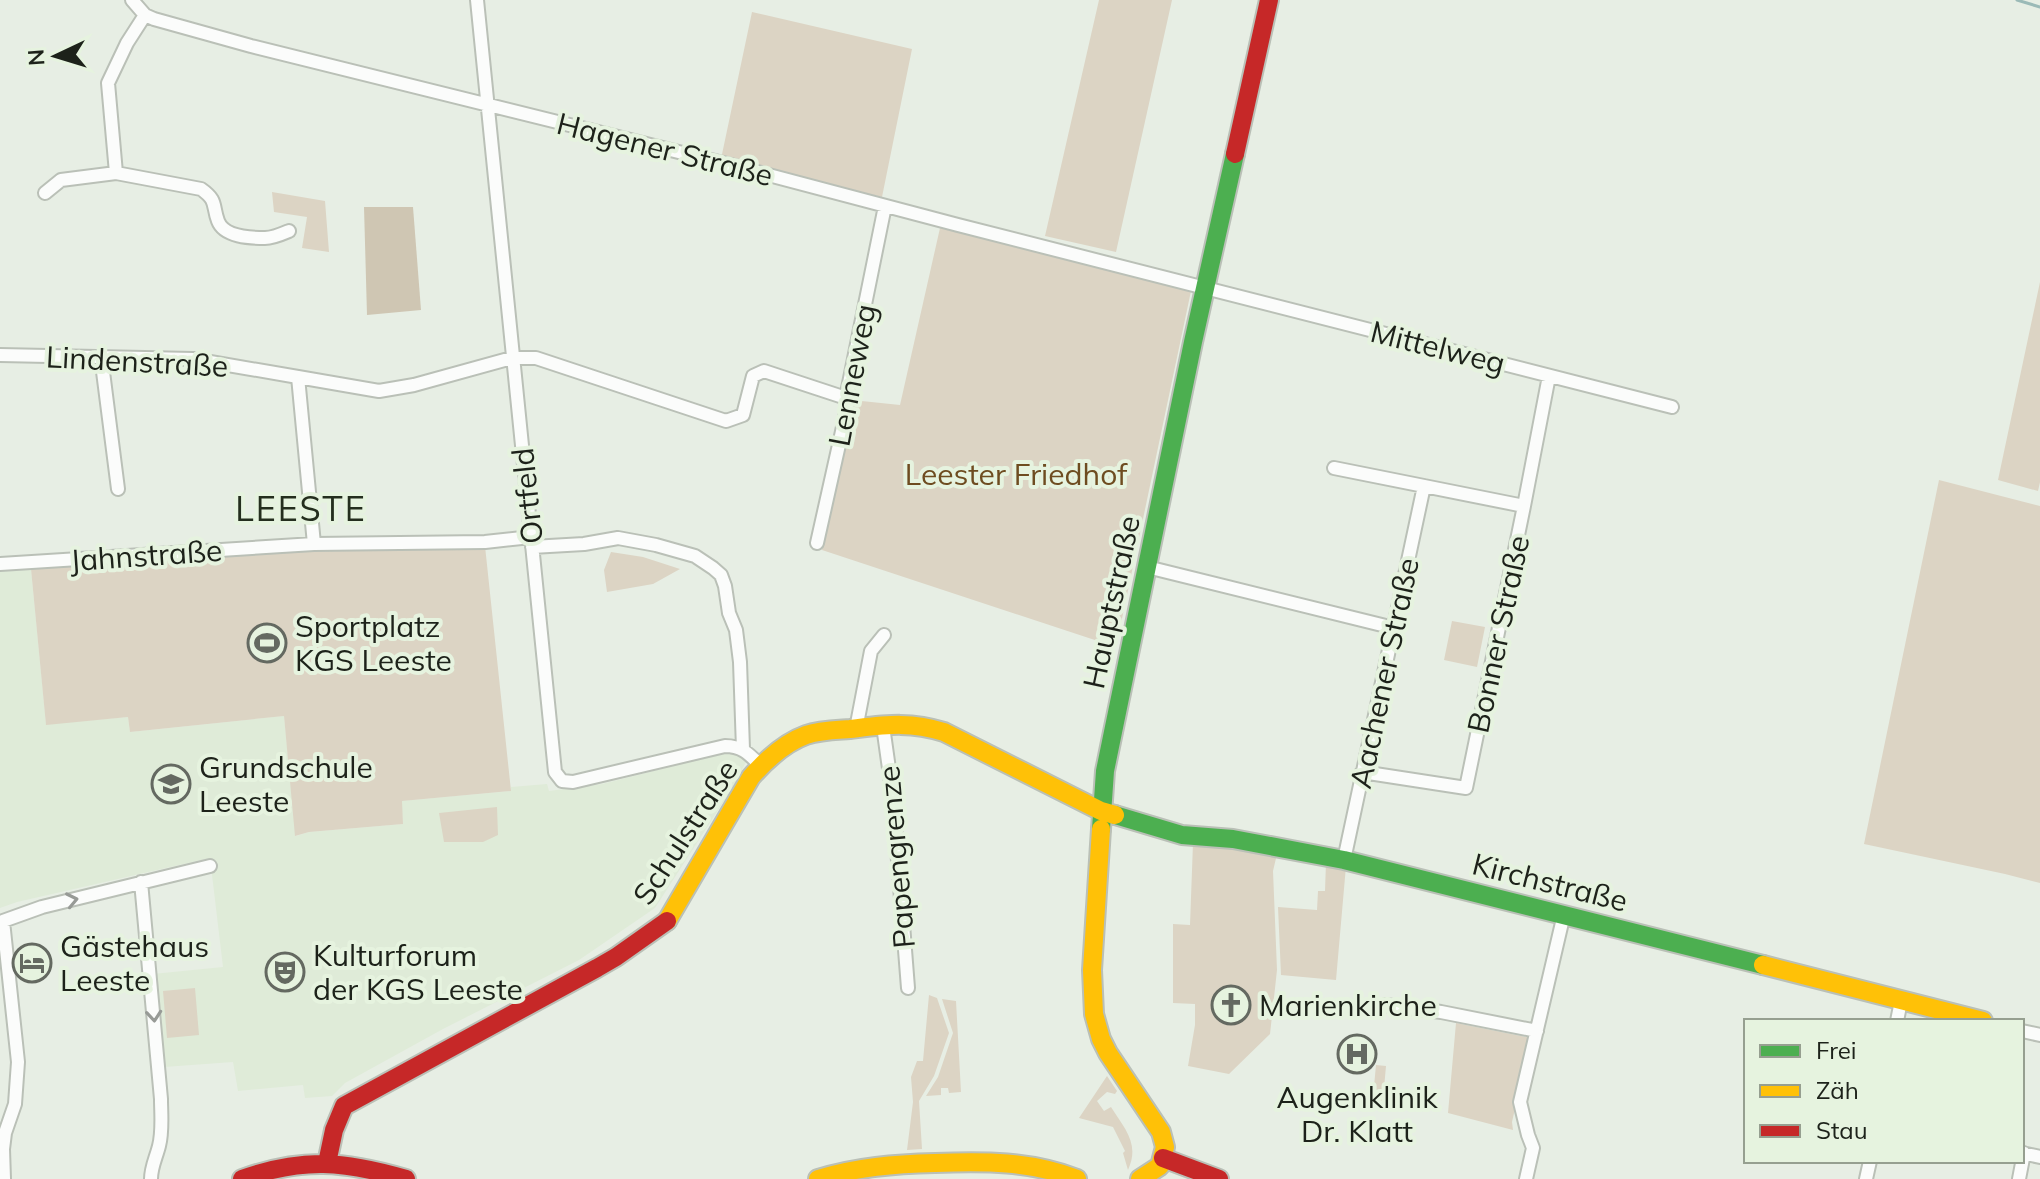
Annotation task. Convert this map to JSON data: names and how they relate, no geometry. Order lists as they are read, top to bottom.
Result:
{
  "streets": {
    "street": [
      "Hagener Straße",
      "Mittelweg",
      "Lindenstraße",
      "Lenneweg",
      "Ortfeld",
      "Jahnstraße",
      "Hauptstraße",
      "Bonner Straße",
      "Aachener Straße",
      "Schulstraße",
      "Papengrenze",
      "Kirchstraße"
    ]
  },
  "crossings": [
    ["Hagener Straße", "Mittelweg"],
    ["Hagener Straße", "Lenneweg"],
    ["Hagener Straße", "Ortfeld"],
    ["Hagener Straße", "Hauptstraße"],
    ["Mittelweg", "Hauptstraße"],
    ["Mittelweg", "Bonner Straße"],
    ["Lindenstraße", "Ortfeld"],
    ["Ortfeld", "Jahnstraße"],
    ["Hauptstraße", "Schulstraße"],
    ["Hauptstraße", "Kirchstraße"],
    ["Bonner Straße", "Aachener Straße"],
    ["Aachener Straße", "Kirchstraße"],
    ["Schulstraße", "Papengrenze"],
    ["Schulstraße", "Kirchstraße"]
  ],
  "districts": ["LEESTE"],
  "parks": ["Leester Friedhof"],
  "places": {
    "sports": ["Sportplatz KGS Leeste"],
    "school or university": ["Grundschule Leeste"],
    "hotel": ["Gästehaus Leeste"],
    "theatre": ["Kulturforum der KGS Leeste"],
    "church": ["Marienkirche"],
    "hospital": ["Augenklinik Dr. Klatt"]
  },
  "legend": ["Frei", "Zäh", "Stau"],
  "north": "left"
}
